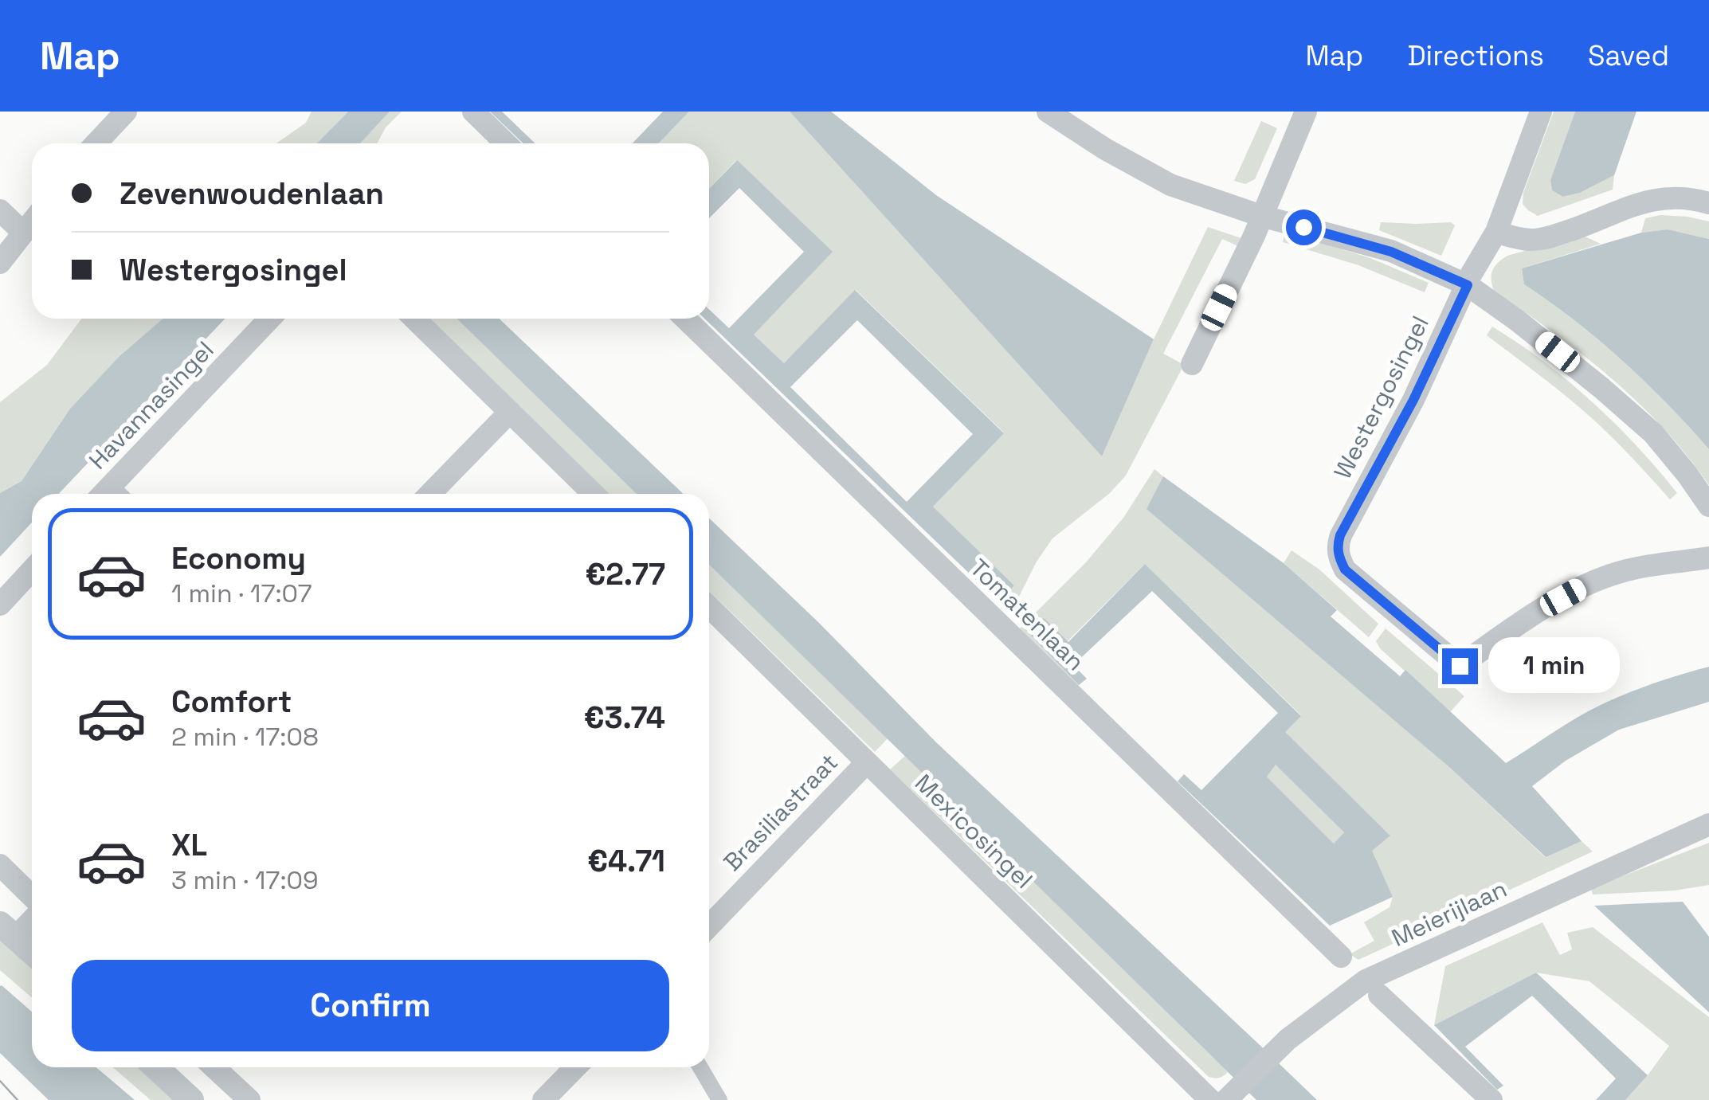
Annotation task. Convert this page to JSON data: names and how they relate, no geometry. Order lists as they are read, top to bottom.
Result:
{
  "streets": {
    "street": [
      "Westergosingel",
      "Havannasingel",
      "Tomatenlaan",
      "Brasiliastraat",
      "Mexicosingel",
      "Meierijlaan"
    ]
  },
  "crossings": [
    ["Brasiliastraat", "Mexicosingel"]
  ],
  "page": {
    "header": "Map",
    "nav": ["Map", "Directions", "Saved"],
    "banner": ["Zevenwoudenlaan", "Westergosingel"],
    "list": [
      {
        "name": "Economy",
        "note": "1 min · 17:07",
        "value": "€2.77"
      },
      {
        "name": "Comfort",
        "note": "2 min · 17:08",
        "value": "€3.74"
      },
      {
        "name": "XL",
        "note": "3 min · 17:09",
        "value": "€4.71"
      }
    ],
    "bubble": "1 min",
    "buttons": "Confirm"
  }
}
